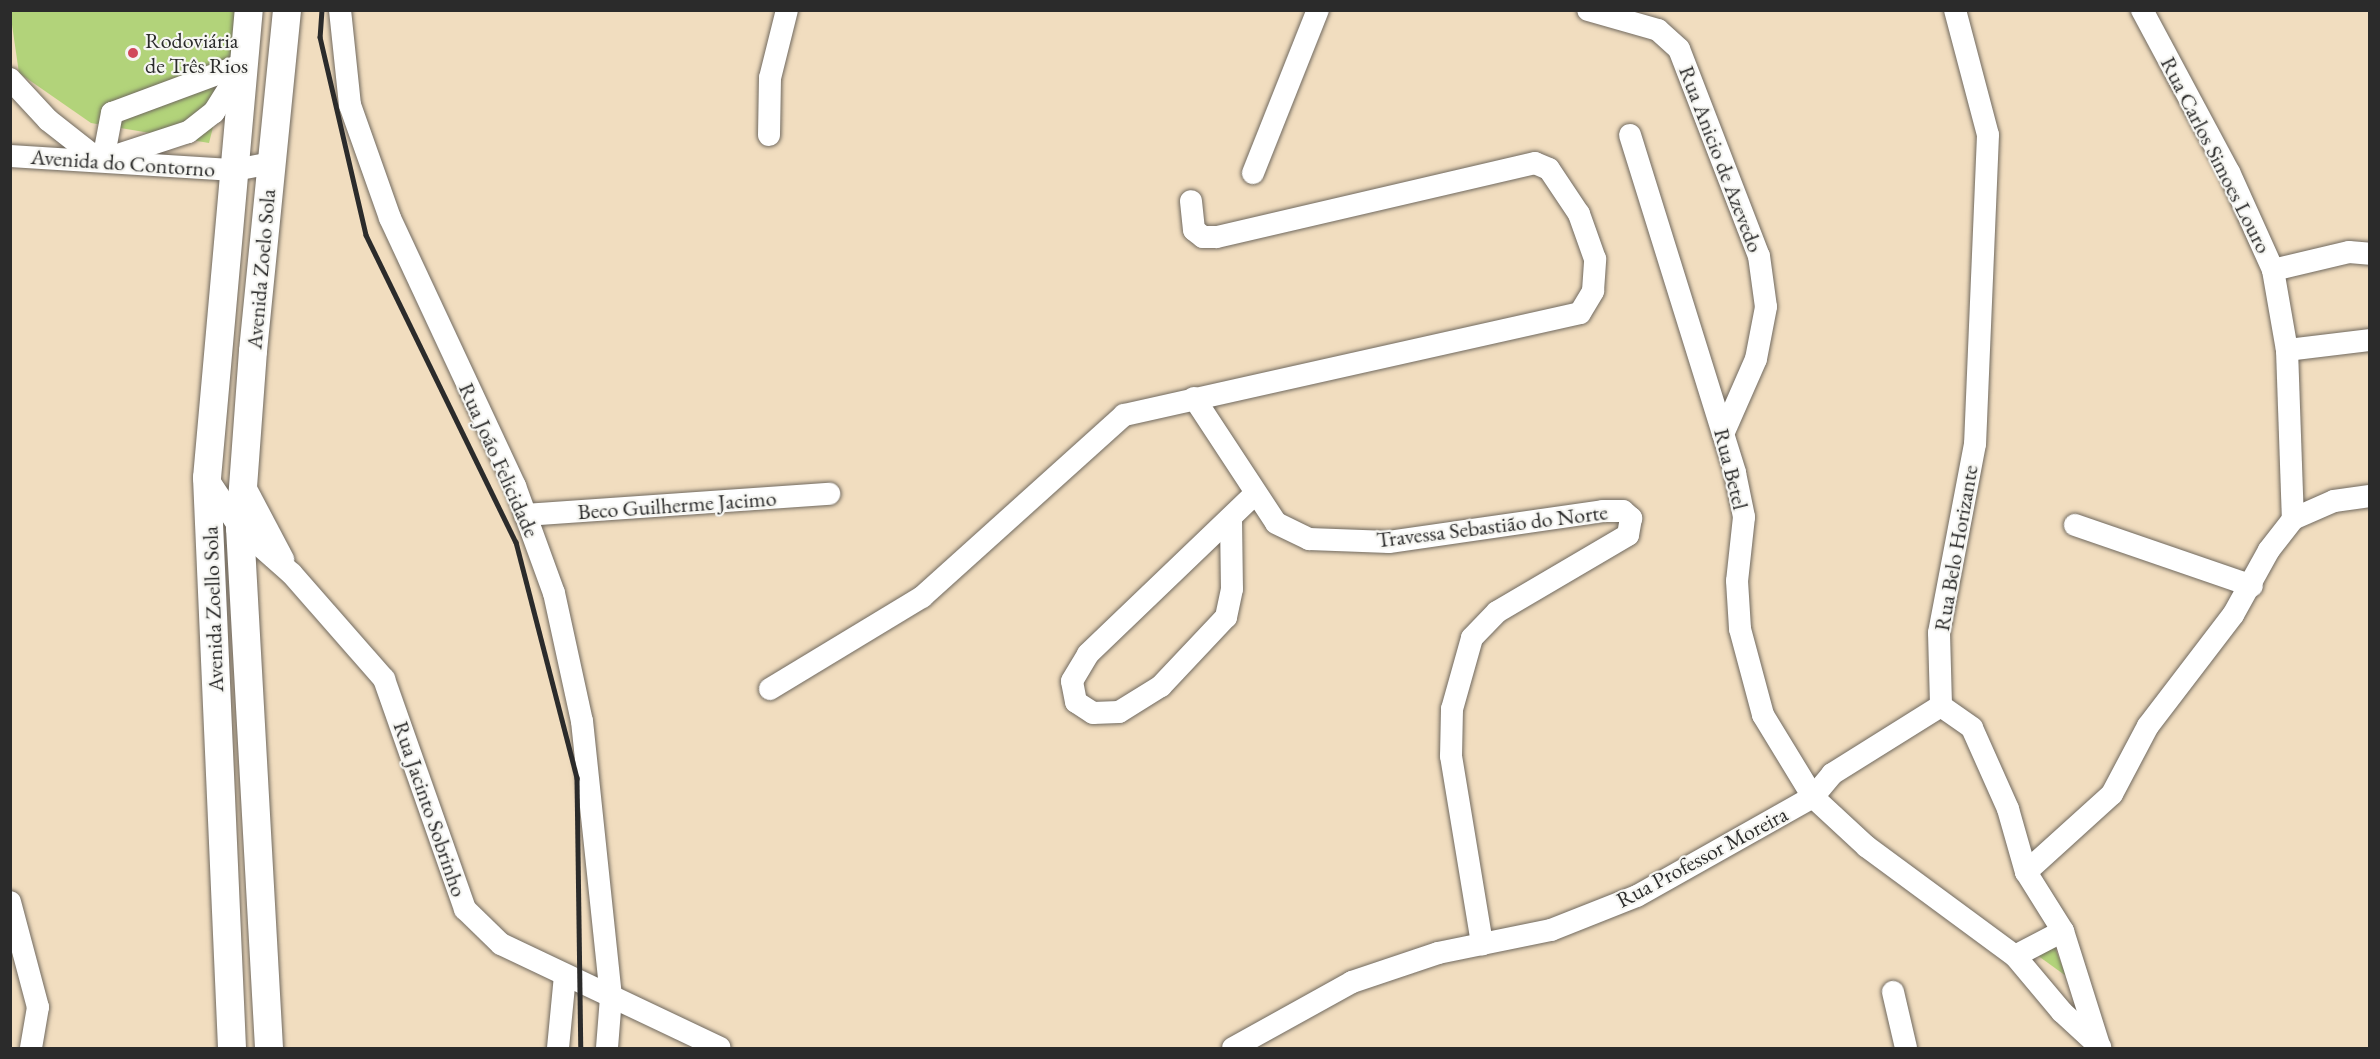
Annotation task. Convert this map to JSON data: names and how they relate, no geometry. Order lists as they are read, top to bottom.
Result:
{
  "streets": {
    "main road": ["Avenida Zoelo Sola", "Avenida Zoello Sola"],
    "street": [
      "Rua Carlos Simoes Louro",
      "Rua Anicio de Azevedo",
      "Avenida do Contorno",
      "Rua João Felicidade",
      "Rua Betel",
      "Beco Guilherme Jacimo",
      "Travessa Sebastião do Norte",
      "Rua Belo Horizante",
      "Rua Jacinto Sobrinho",
      "Rua Professor Moreira"
    ]
  },
  "crossings": [
    ["Rua Anicio de Azevedo", "Rua Betel"],
    ["Avenida do Contorno", "Avenida Zoelo Sola"],
    ["Avenida do Contorno", "Avenida Zoello Sola"],
    ["Avenida Zoelo Sola", "Avenida Zoello Sola"],
    ["Avenida Zoelo Sola", "Rua Jacinto Sobrinho"],
    ["Rua João Felicidade", "Beco Guilherme Jacimo"],
    ["Rua João Felicidade", "Rua Jacinto Sobrinho"],
    ["Rua Betel", "Rua Professor Moreira"],
    ["Travessa Sebastião do Norte", "Rua Professor Moreira"],
    ["Avenida Zoello Sola", "Rua Jacinto Sobrinho"]
  ],
  "places": ["Rodoviária de Três Rios"]
}
